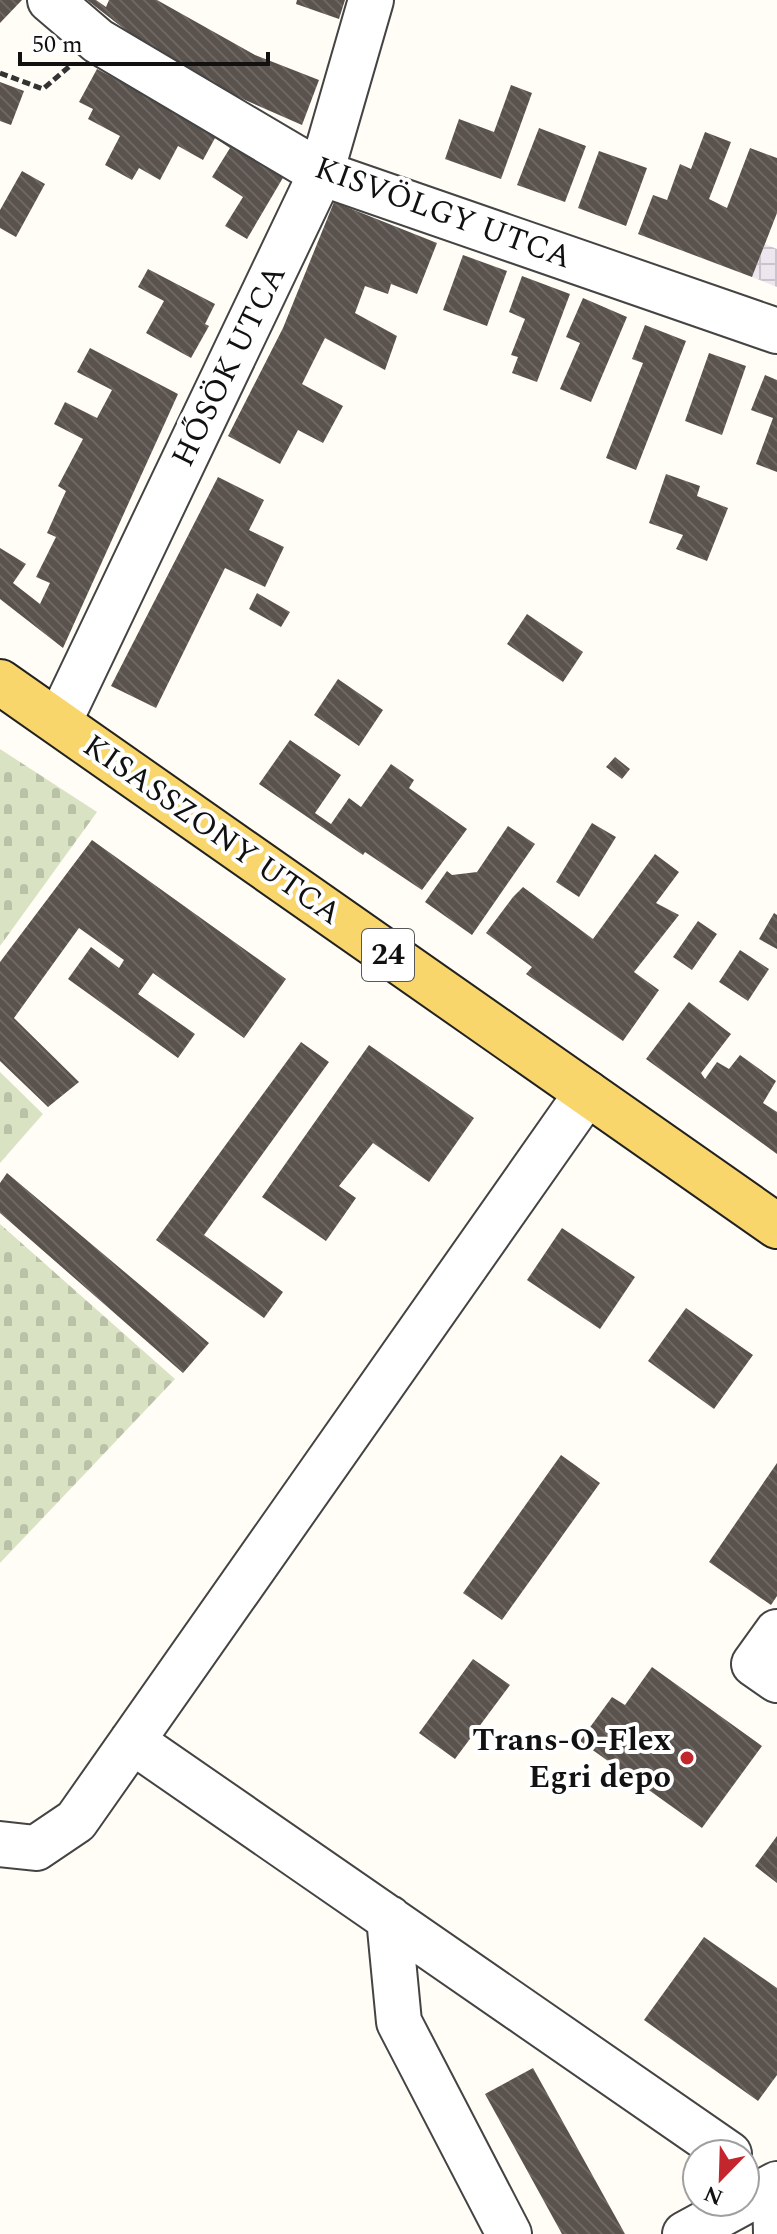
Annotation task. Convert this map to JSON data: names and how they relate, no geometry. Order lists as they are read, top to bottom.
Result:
{
  "streets": {
    "main road": ["KISASSZONY UTCA", "24"],
    "street": ["KISVÖLGY UTCA", "HŐSÖK UTCA"]
  },
  "crossings": [
    ["KISVÖLGY UTCA", "HŐSÖK UTCA"],
    ["HŐSÖK UTCA", "KISASSZONY UTCA"]
  ],
  "places": ["Trans-O-Flex Egri depo"],
  "scale_bar": "50 m",
  "north": "bottom left"
}
